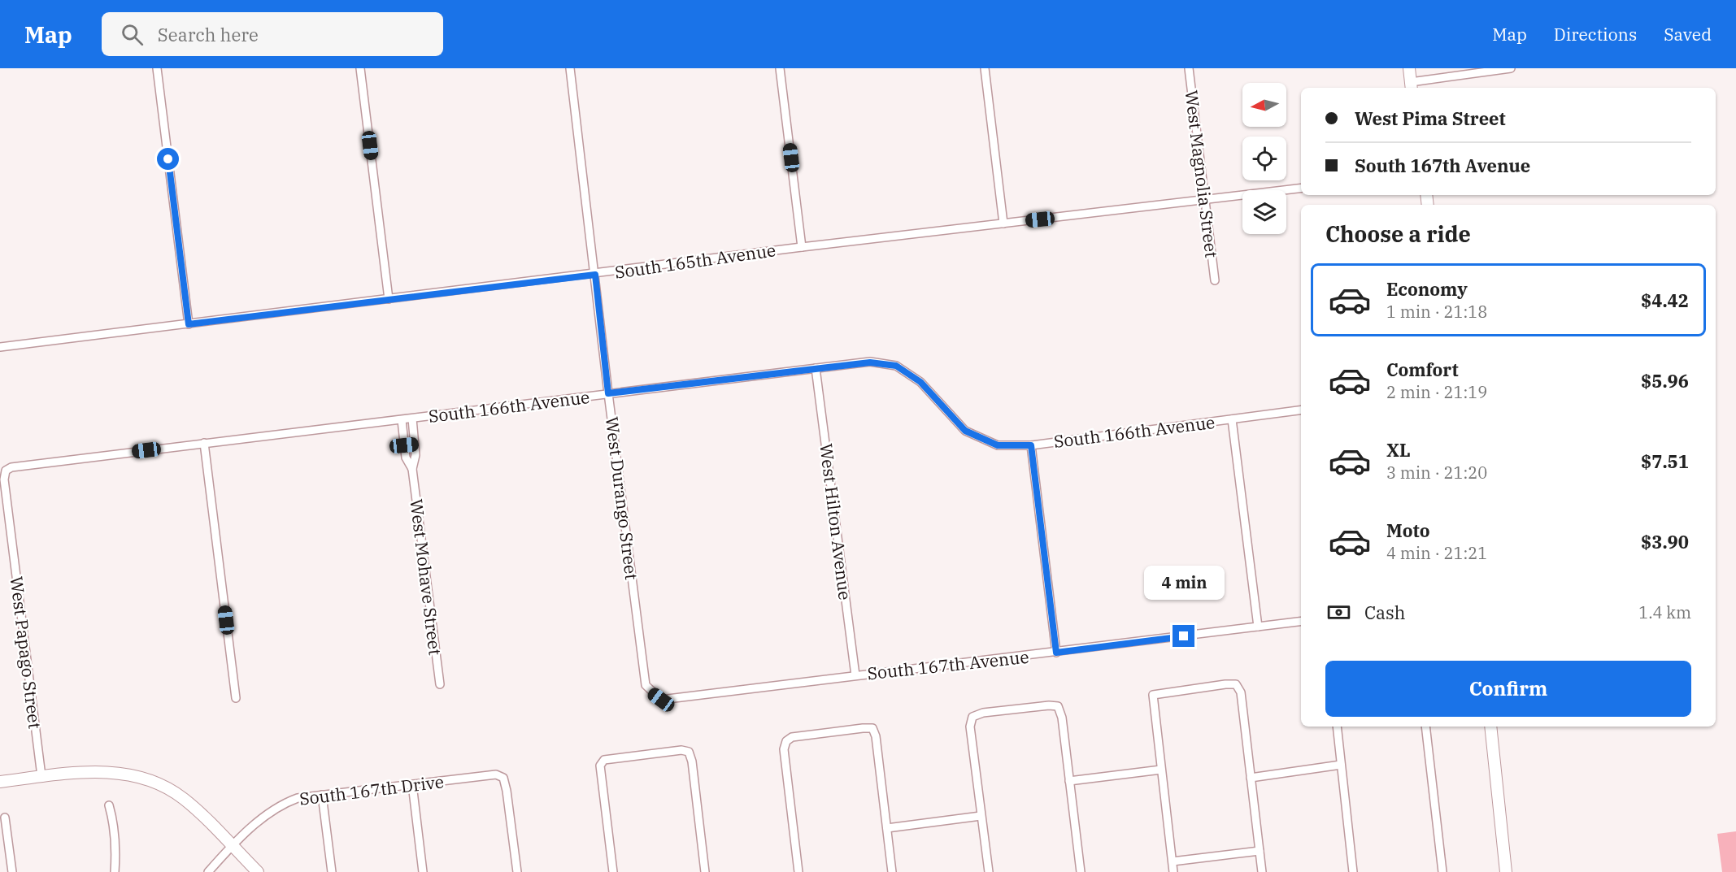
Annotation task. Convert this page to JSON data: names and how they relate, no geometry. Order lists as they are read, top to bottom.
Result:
{
  "streets": {
    "street": [
      "West Magnolia Street",
      "South 165th Avenue",
      "South 166th Avenue",
      "West Durango Street",
      "West Hilton Avenue",
      "West Mohave Street",
      "West Papago Street",
      "South 167th Avenue",
      "South 167th Drive"
    ]
  },
  "crossings": [
    ["West Magnolia Street", "South 165th Avenue"],
    ["South 165th Avenue", "West Durango Street"],
    ["South 166th Avenue", "West Durango Street"],
    ["South 166th Avenue", "West Hilton Avenue"],
    ["South 166th Avenue", "West Mohave Street"],
    ["South 166th Avenue", "West Papago Street"],
    ["West Durango Street", "South 167th Avenue"],
    ["West Hilton Avenue", "South 167th Avenue"]
  ],
  "north": "left",
  "page": {
    "header": "Map",
    "search": "Search here",
    "nav": ["Map", "Directions", "Saved"],
    "banner": ["West Pima Street", "South 167th Avenue"],
    "heading": "Choose a ride",
    "list": [
      {
        "name": "Economy",
        "note": "1 min · 21:18",
        "value": "$4.42"
      },
      {
        "name": "Comfort",
        "note": "2 min · 21:19",
        "value": "$5.96"
      },
      {
        "name": "XL",
        "note": "3 min · 21:20",
        "value": "$7.51"
      },
      {
        "name": "Moto",
        "note": "4 min · 21:21",
        "value": "$3.90"
      }
    ],
    "bubble": "4 min",
    "pay": ["Cash", "1.4 km"],
    "buttons": "Confirm"
  }
}
